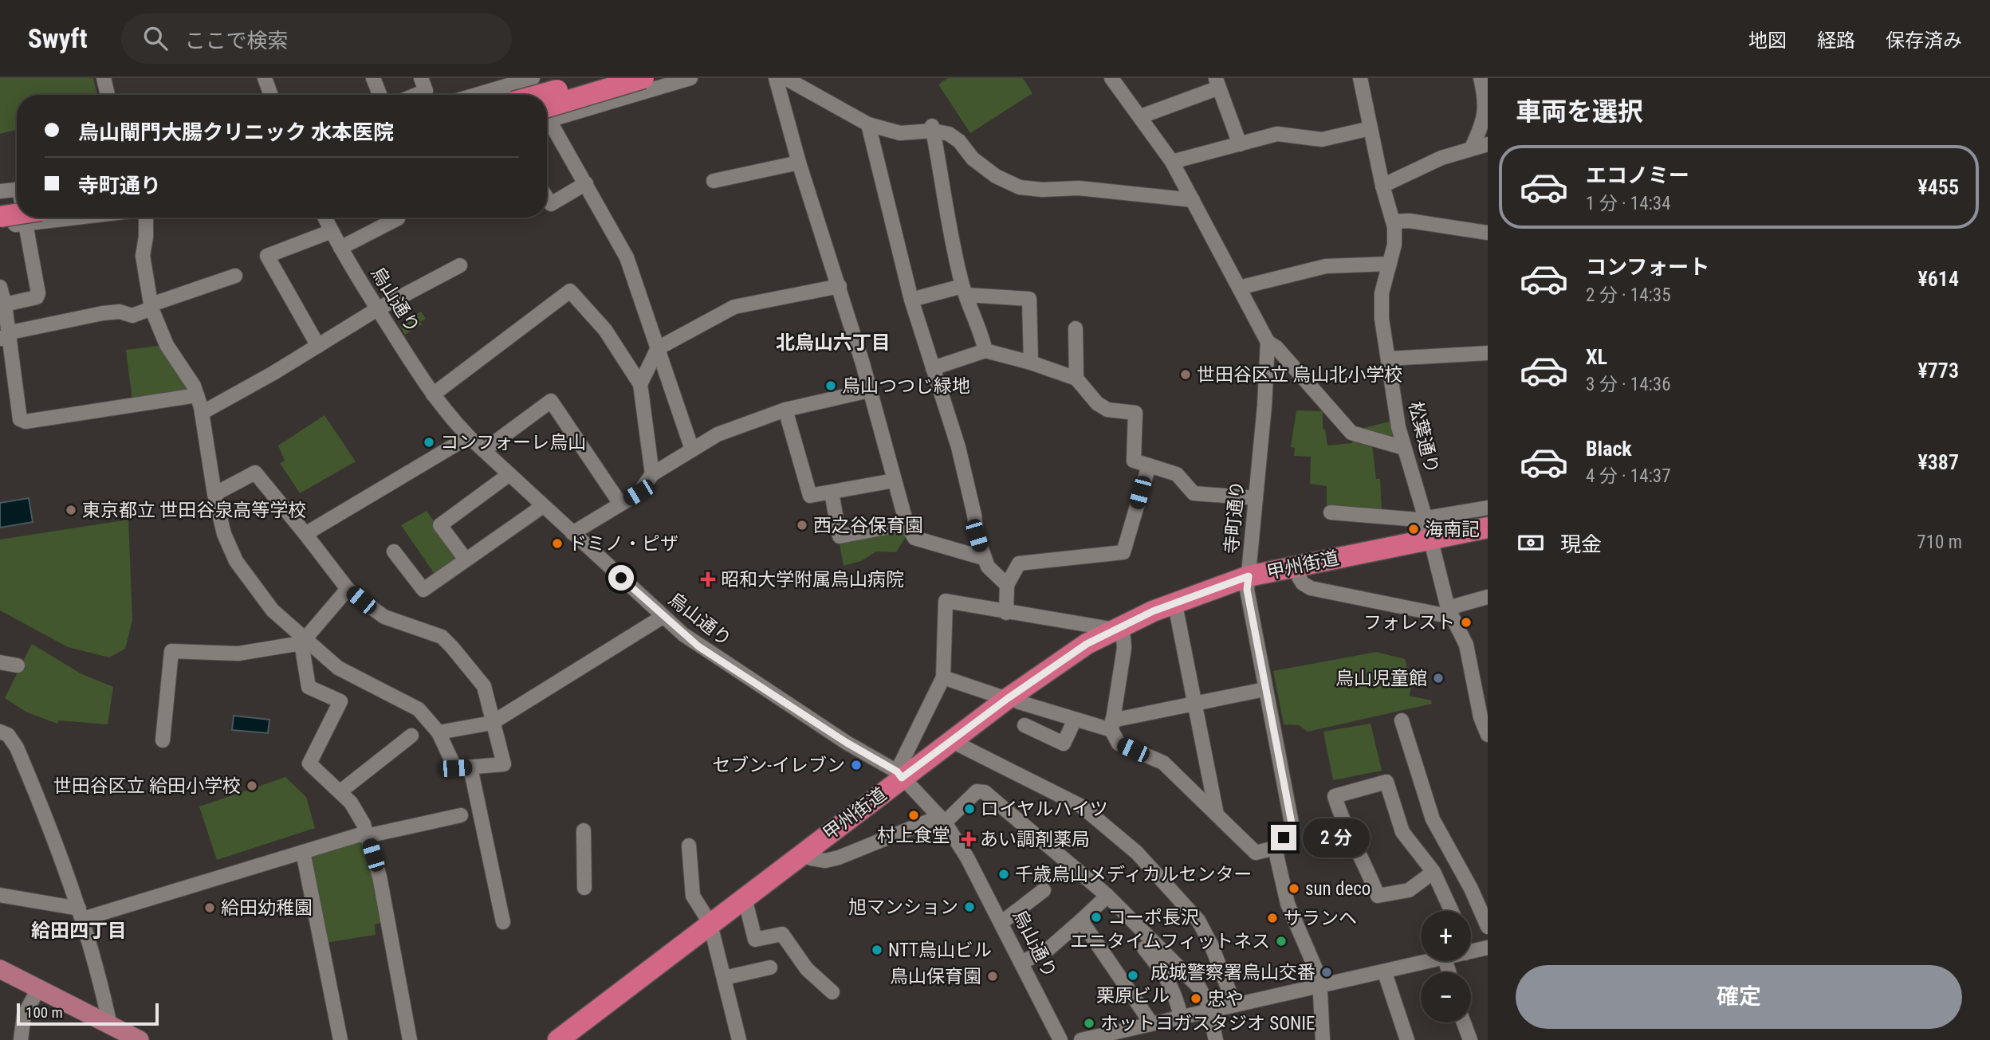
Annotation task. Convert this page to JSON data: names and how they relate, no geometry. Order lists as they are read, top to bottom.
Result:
{
  "streets": {
    "highway": ["甲州街道"],
    "street": ["烏山通り", "松葉通り", "寺町通り"]
  },
  "crossings": [
    ["烏山通り", "甲州街道"],
    ["松葉通り", "甲州街道"],
    ["寺町通り", "甲州街道"]
  ],
  "districts": ["北烏山六丁目", "給田四丁目"],
  "places": {
    "other": [
      "世田谷区立 烏山北小学校",
      "烏山つつじ緑地",
      "コンフォーレ烏山",
      "東京都立 世田谷泉高等学校",
      "西之谷保育園",
      "海南記",
      "ドミノ・ピザ",
      "フォレスト",
      "烏山児童館",
      "セブン-イレブン",
      "世田谷区立 給田小学校",
      "ロイヤルハイツ",
      "村上食堂",
      "千歳烏山メディカルセンター",
      "sun deco",
      "旭マンション",
      "給田幼稚園",
      "コーポ長沢",
      "サランヘ",
      "エニタイムフィットネス",
      "NTT烏山ビル",
      "成城警察署烏山交番",
      "栗原ビル",
      "鳥山保育園",
      "忠や",
      "ホットヨガスタジオ SONIE"
    ],
    "health": ["昭和大学附属烏山病院", "あい調剤薬局"]
  },
  "scale_bar": "100 m",
  "page": {
    "header": "Swyft",
    "search": "ここで検索",
    "nav": ["地図", "経路", "保存済み"],
    "heading": "車両を選択",
    "banner": ["烏山閘門大腸クリニック 水本医院", "寺町通り"],
    "list": [
      {
        "name": "エコノミー",
        "note": "1 分 · 14:34",
        "value": "¥455"
      },
      {
        "name": "コンフォート",
        "note": "2 分 · 14:35",
        "value": "¥614"
      },
      {
        "name": "XL",
        "note": "3 分 · 14:36",
        "value": "¥773"
      },
      {
        "name": "Black",
        "note": "4 分 · 14:37",
        "value": "¥387"
      }
    ],
    "pay": ["現金", "710 m"],
    "bubble": "2 分",
    "map_buttons": ["+", "−"],
    "buttons": "確定",
    "scale": "100 m"
  }
}
